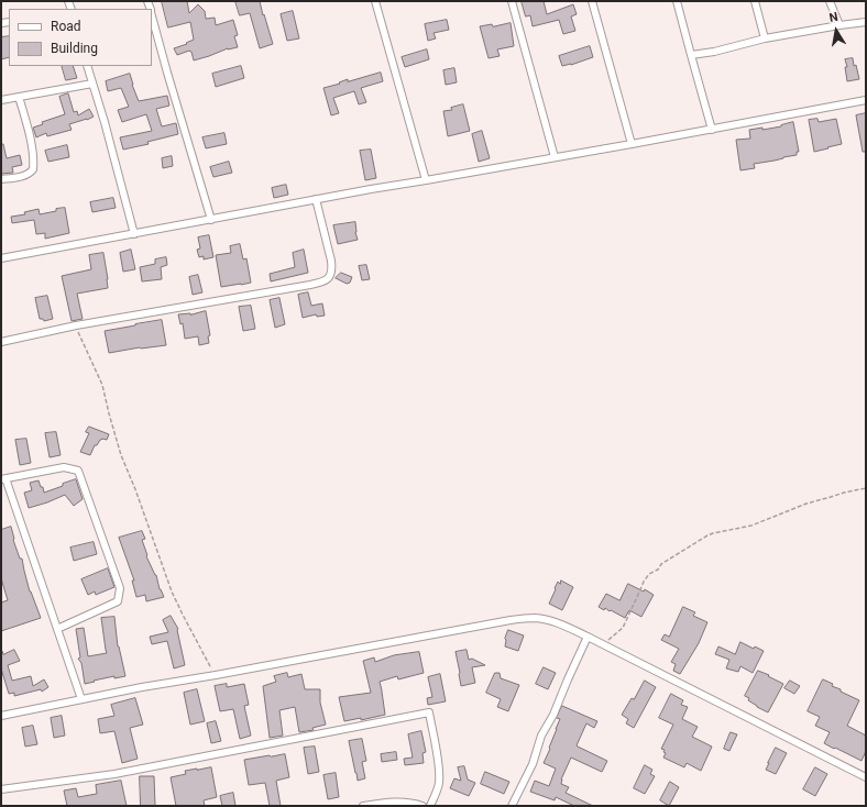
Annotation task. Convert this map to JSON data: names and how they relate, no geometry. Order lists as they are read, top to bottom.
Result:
{
  "legend": ["Road", "Building"],
  "north": "top"
}
